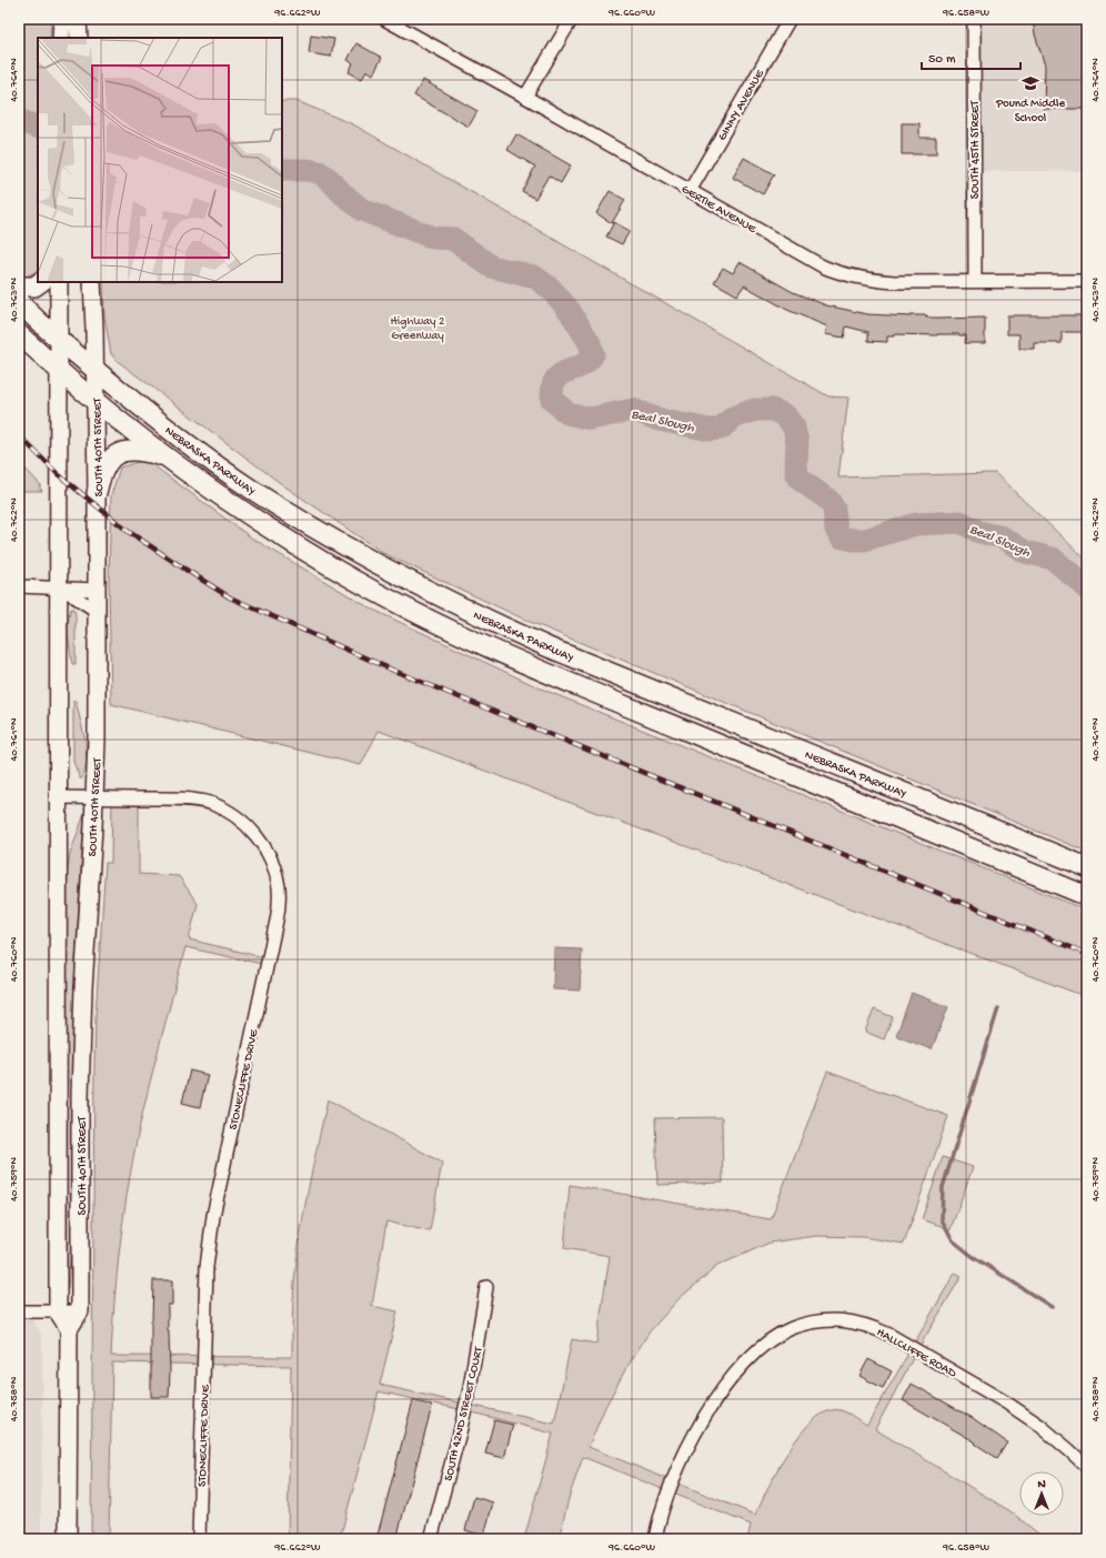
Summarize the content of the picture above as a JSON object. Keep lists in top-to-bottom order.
{
  "streets": {
    "main road": ["SOUTH 40TH STREET", "NEBRASKA PARKWAY"],
    "street": [
      "GINNY AVENUE",
      "SOUTH 45TH STREET",
      "GERTIE AVENUE",
      "STONECLIFFE DRIVE",
      "HALLCLIFFE ROAD",
      "SOUTH 42ND STREET COURT"
    ]
  },
  "crossings": [
    ["GINNY AVENUE", "GERTIE AVENUE"],
    ["SOUTH 45TH STREET", "GERTIE AVENUE"],
    ["SOUTH 40TH STREET", "NEBRASKA PARKWAY"],
    ["SOUTH 40TH STREET", "STONECLIFFE DRIVE"]
  ],
  "water": ["Beal Slough"],
  "parks": ["Highway 2 Greenway"],
  "places": {
    "school or university": ["Pound Middle School"]
  },
  "scale_bar": "50 m",
  "north": "top",
  "coordinates": [
    "96.662°W",
    "96.660°W",
    "96.658°W",
    "40.764°N",
    "40.763°N",
    "40.762°N",
    "40.761°N",
    "40.760°N",
    "40.759°N",
    "40.758°N"
  ]
}
